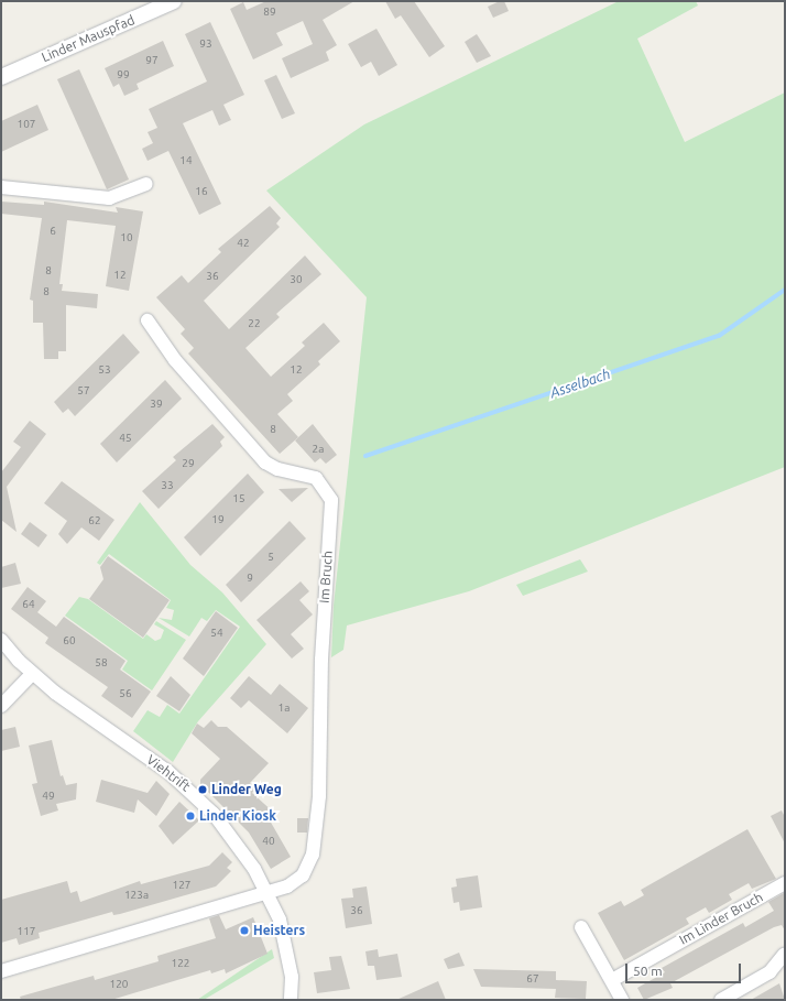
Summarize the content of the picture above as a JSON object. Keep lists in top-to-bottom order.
{
  "streets": {
    "street": [
      "Linder Mauspfad",
      "Im Bruch",
      "Viehtrift",
      "Im Linder Bruch"
    ]
  },
  "crossings": [
    ["Im Bruch", "Viehtrift"]
  ],
  "water": ["Asselbach"],
  "places": ["Linder Weg", "Linder Kiosk", "Heisters"],
  "house_numbers": [
    "89",
    "93",
    "97",
    "99",
    "107",
    "14",
    "16",
    "6",
    "10",
    "42",
    "8",
    "12",
    "36",
    "30",
    "8",
    "22",
    "53",
    "12",
    "57",
    "39",
    "8",
    "45",
    "2a",
    "29",
    "33",
    "15",
    "19",
    "62",
    "5",
    "9",
    "64",
    "54",
    "60",
    "58",
    "56",
    "1a",
    "49",
    "40",
    "127",
    "123a",
    "36",
    "117",
    "122",
    "67",
    "120"
  ],
  "scale_bar": "50 m"
}
